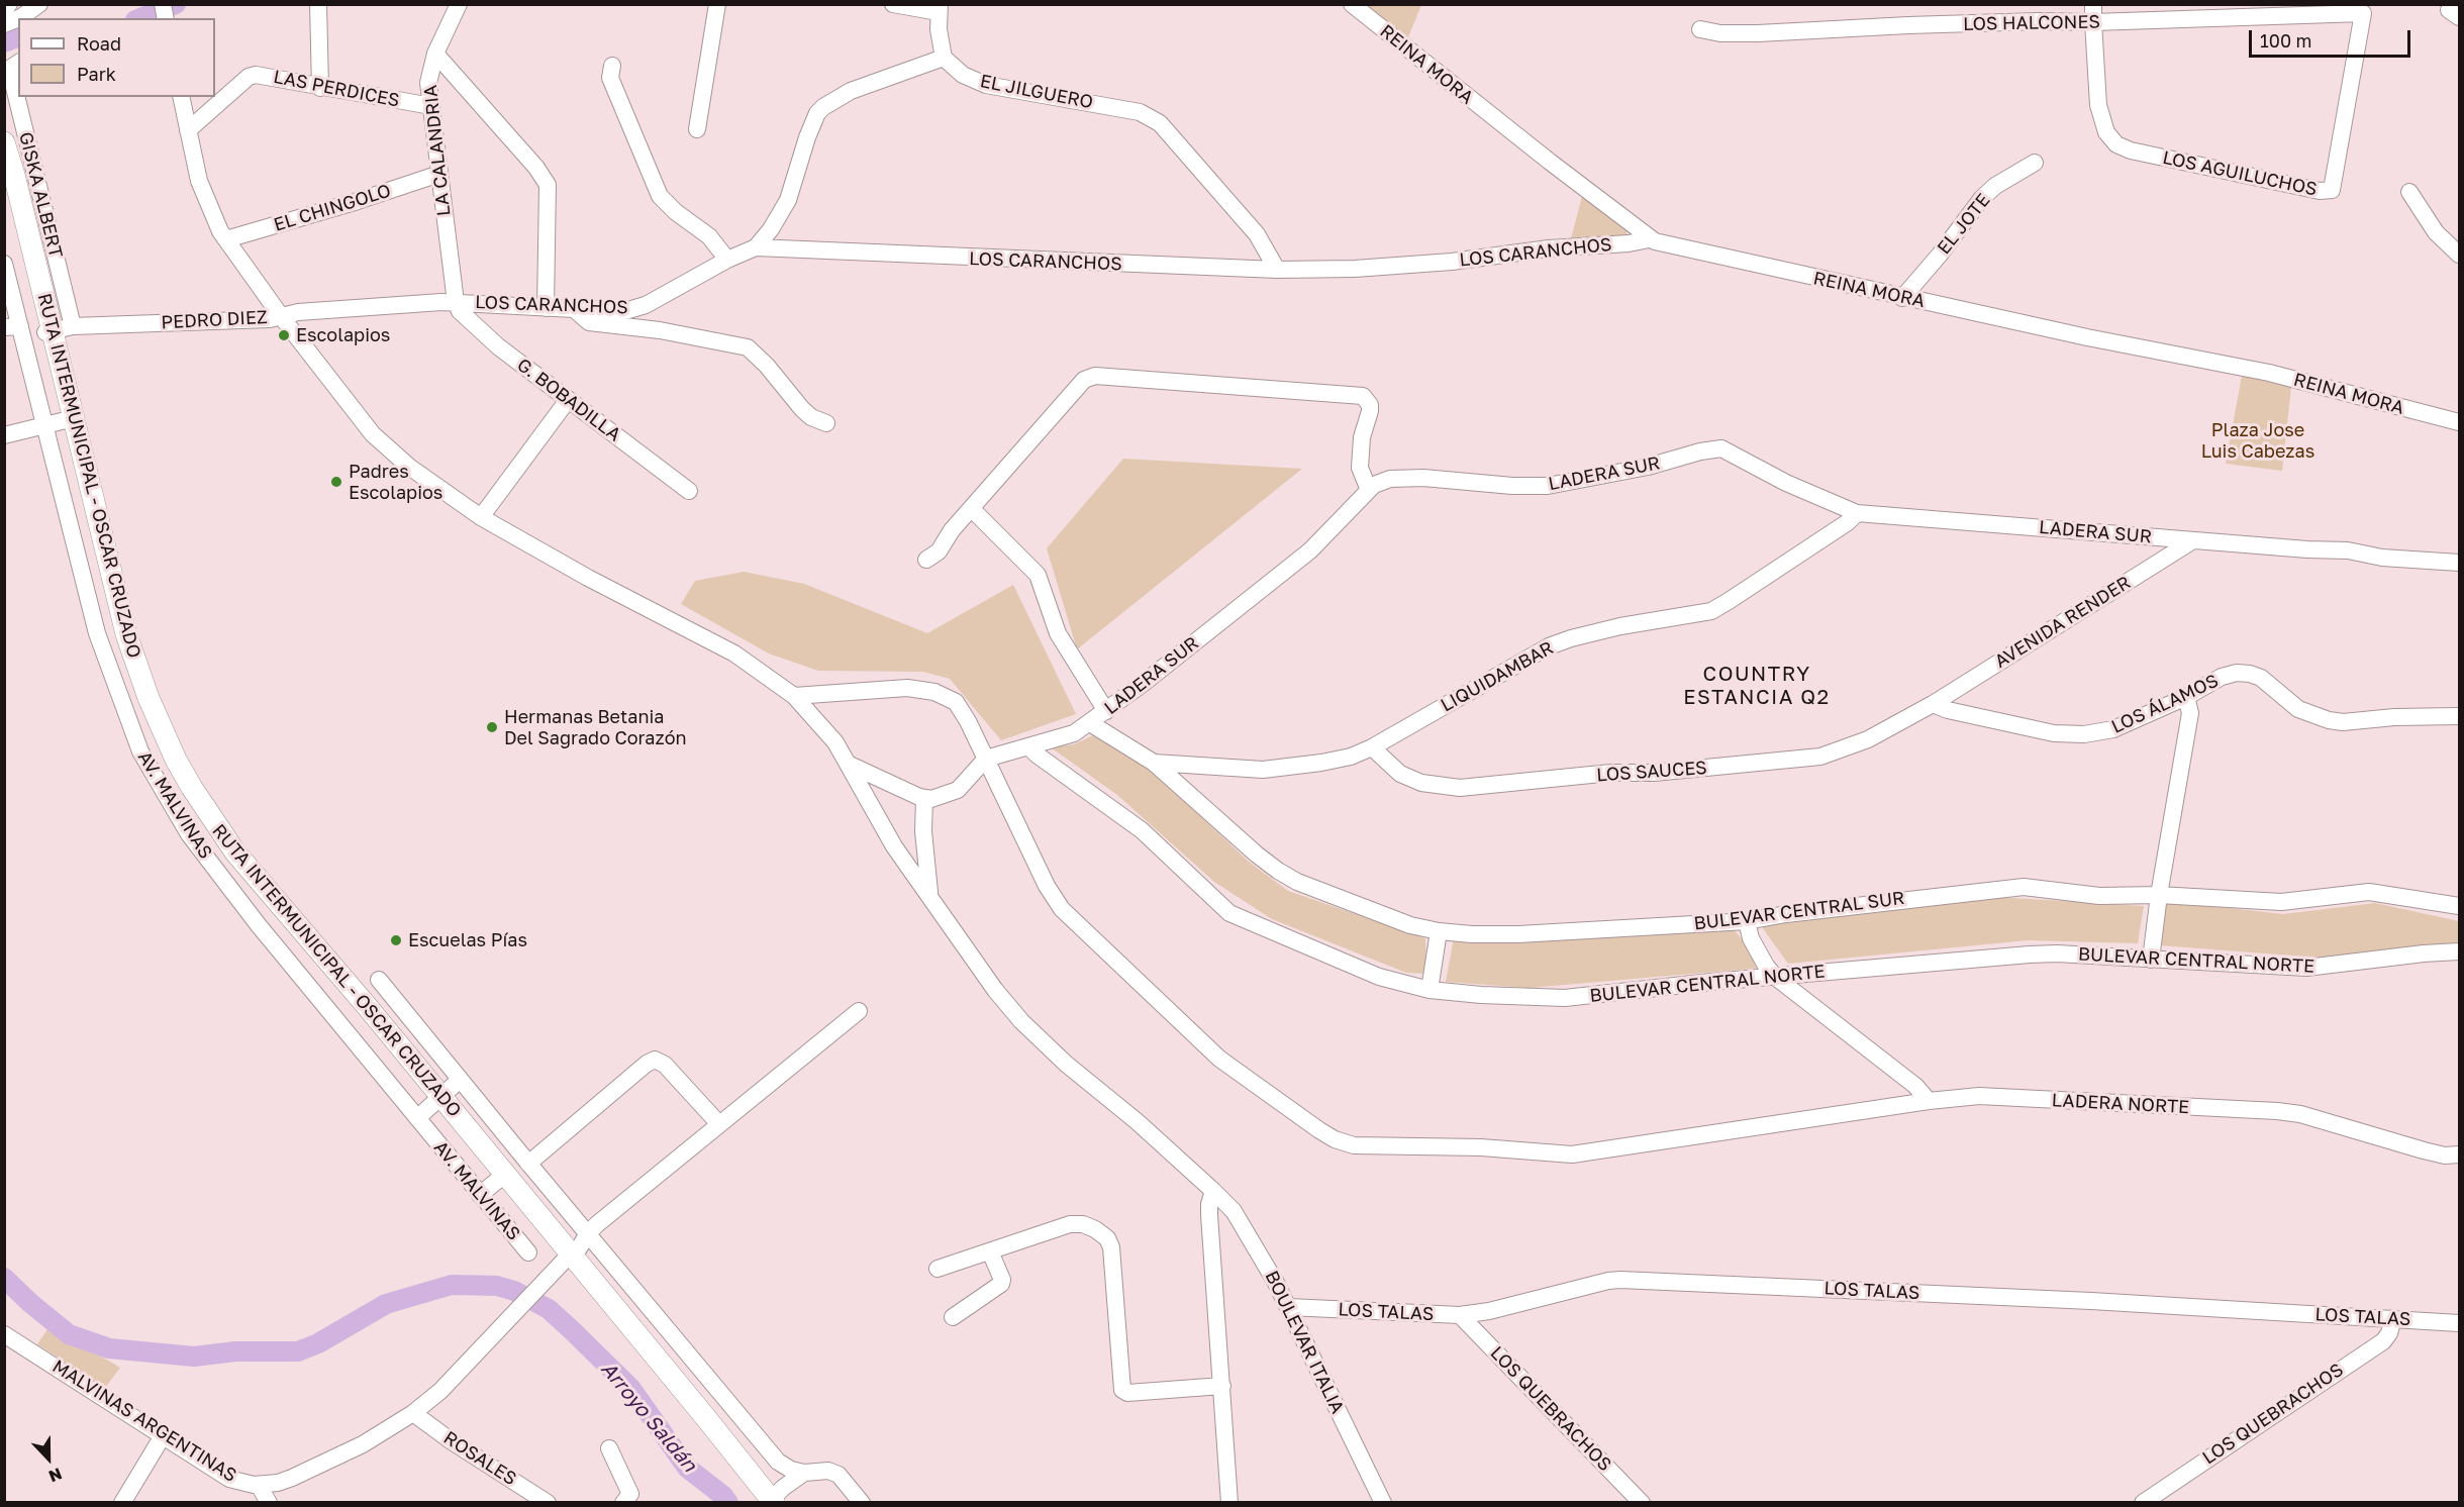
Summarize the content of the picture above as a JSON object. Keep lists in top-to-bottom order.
{
  "streets": {
    "main road": ["RUTA INTERMUNICIPAL - OSCAR CRUZADO"],
    "street": [
      "LOS HALCONES",
      "REINA MORA",
      "LAS PERDICES",
      "EL JILGUERO",
      "LA CALANDRIA",
      "LOS AGUILUCHOS",
      "GISKA ALBERT",
      "EL CHINGOLO",
      "EL JOTE",
      "LOS CARANCHOS",
      "PEDRO DIEZ",
      "G. BOBADILLA",
      "LADERA SUR",
      "AVENIDA RENDER",
      "LIQUIDAMBAR",
      "LOS ÁLAMOS",
      "LOS SAUCES",
      "AV. MALVINAS",
      "BULEVAR CENTRAL SUR",
      "BULEVAR CENTRAL NORTE",
      "LADERA NORTE",
      "LOS TALAS",
      "BOULEVAR ITALIA",
      "LOS QUEBRACHOS",
      "MALVINAS ARGENTINAS",
      "ROSALES"
    ]
  },
  "crossings": [
    ["LOS HALCONES", "LOS AGUILUCHOS"],
    ["REINA MORA", "EL JOTE"],
    ["REINA MORA", "LOS CARANCHOS"],
    ["LAS PERDICES", "LA CALANDRIA"],
    ["LAS PERDICES", "BOULEVAR ITALIA"],
    ["EL JILGUERO", "LOS CARANCHOS"],
    ["LA CALANDRIA", "EL CHINGOLO"],
    ["LA CALANDRIA", "LOS CARANCHOS"],
    ["LA CALANDRIA", "PEDRO DIEZ"],
    ["LA CALANDRIA", "G. BOBADILLA"],
    ["GISKA ALBERT", "PEDRO DIEZ"],
    ["GISKA ALBERT", "RUTA INTERMUNICIPAL - OSCAR CRUZADO"],
    ["EL CHINGOLO", "BOULEVAR ITALIA"],
    ["LOS CARANCHOS", "PEDRO DIEZ"],
    ["LOS CARANCHOS", "G. BOBADILLA"],
    ["PEDRO DIEZ", "G. BOBADILLA"],
    ["PEDRO DIEZ", "RUTA INTERMUNICIPAL - OSCAR CRUZADO"],
    ["PEDRO DIEZ", "BOULEVAR ITALIA"],
    ["LADERA SUR", "AVENIDA RENDER"],
    ["LADERA SUR", "LIQUIDAMBAR"],
    ["LADERA SUR", "BULEVAR CENTRAL SUR"],
    ["LADERA SUR", "BULEVAR CENTRAL NORTE"],
    ["LADERA SUR", "LADERA NORTE"],
    ["RUTA INTERMUNICIPAL - OSCAR CRUZADO", "AV. MALVINAS"],
    ["RUTA INTERMUNICIPAL - OSCAR CRUZADO", "MALVINAS ARGENTINAS"],
    ["AVENIDA RENDER", "LOS ÁLAMOS"],
    ["AVENIDA RENDER", "LOS SAUCES"],
    ["LIQUIDAMBAR", "LOS SAUCES"],
    ["LIQUIDAMBAR", "BULEVAR CENTRAL SUR"],
    ["LOS ÁLAMOS", "LOS SAUCES"],
    ["LADERA NORTE", "BOULEVAR ITALIA"],
    ["LOS TALAS", "BOULEVAR ITALIA"],
    ["LOS TALAS", "LOS QUEBRACHOS"],
    ["MALVINAS ARGENTINAS", "ROSALES"]
  ],
  "districts": ["COUNTRY ESTANCIA Q2"],
  "water": ["Arroyo Saldán"],
  "parks": ["Plaza Jose Luis Cabezas"],
  "places": [
    "Escolapios",
    "Padres Escolapios",
    "Hermanas Betania Del Sagrado Corazón",
    "Escuelas Pías"
  ],
  "legend": ["Road", "Park"],
  "scale_bar": "100 m",
  "north": "bottom"
}
